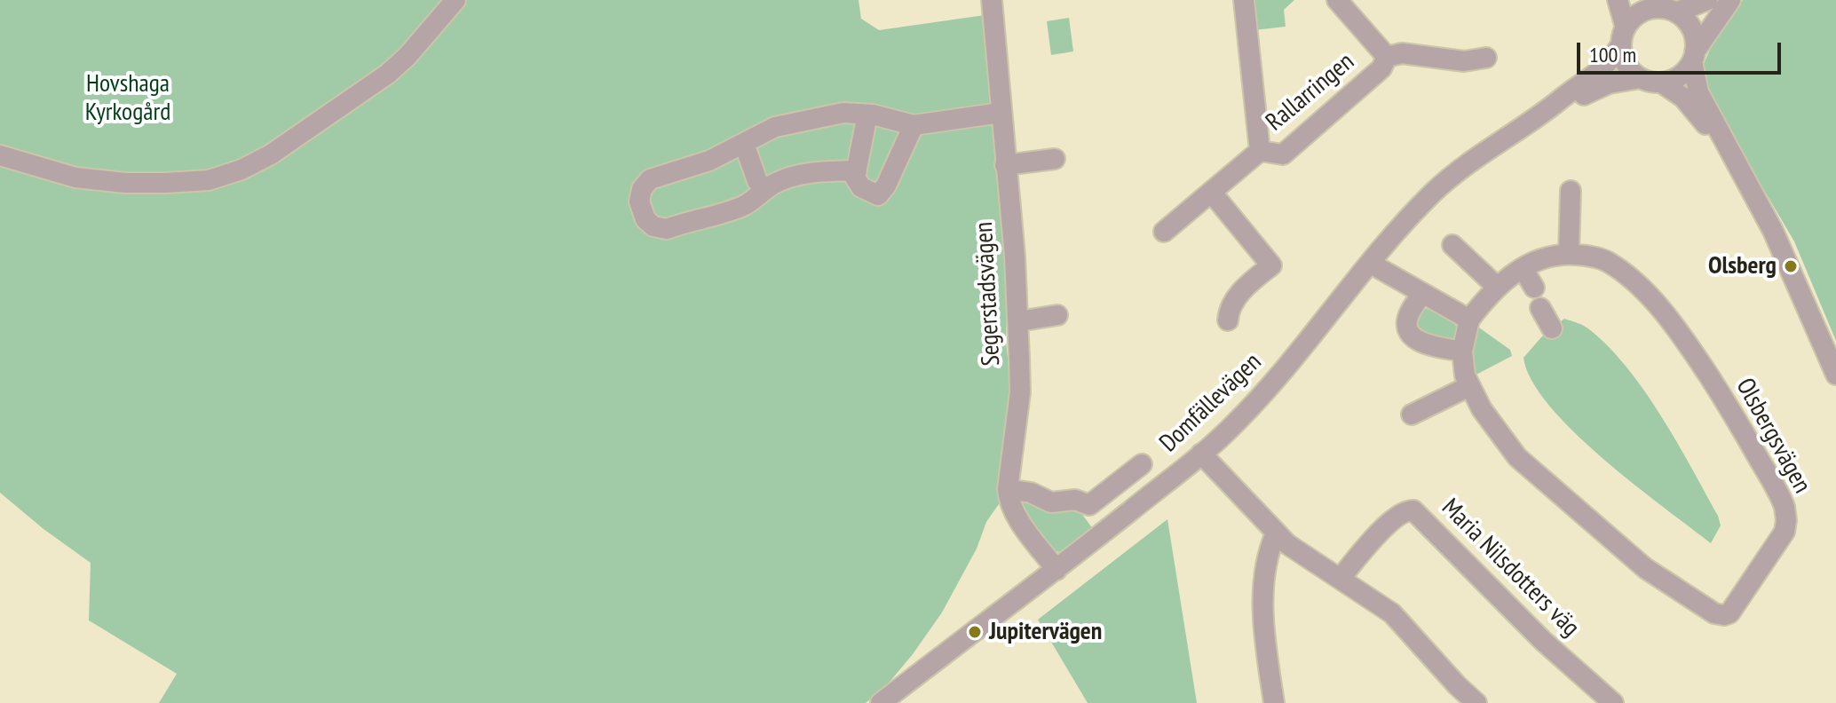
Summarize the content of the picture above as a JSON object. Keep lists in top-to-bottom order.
{
  "streets": {
    "street": [
      "Rallarringen",
      "Segerstadsvägen",
      "Domfällevägen",
      "Olsbergsvägen",
      "Maria Nilsdotters väg"
    ]
  },
  "crossings": [
    ["Segerstadsvägen", "Domfällevägen"]
  ],
  "parks": ["Hovshaga Kyrkogård"],
  "places": ["Olsberg", "Jupitervägen"],
  "scale_bar": "100 m"
}
